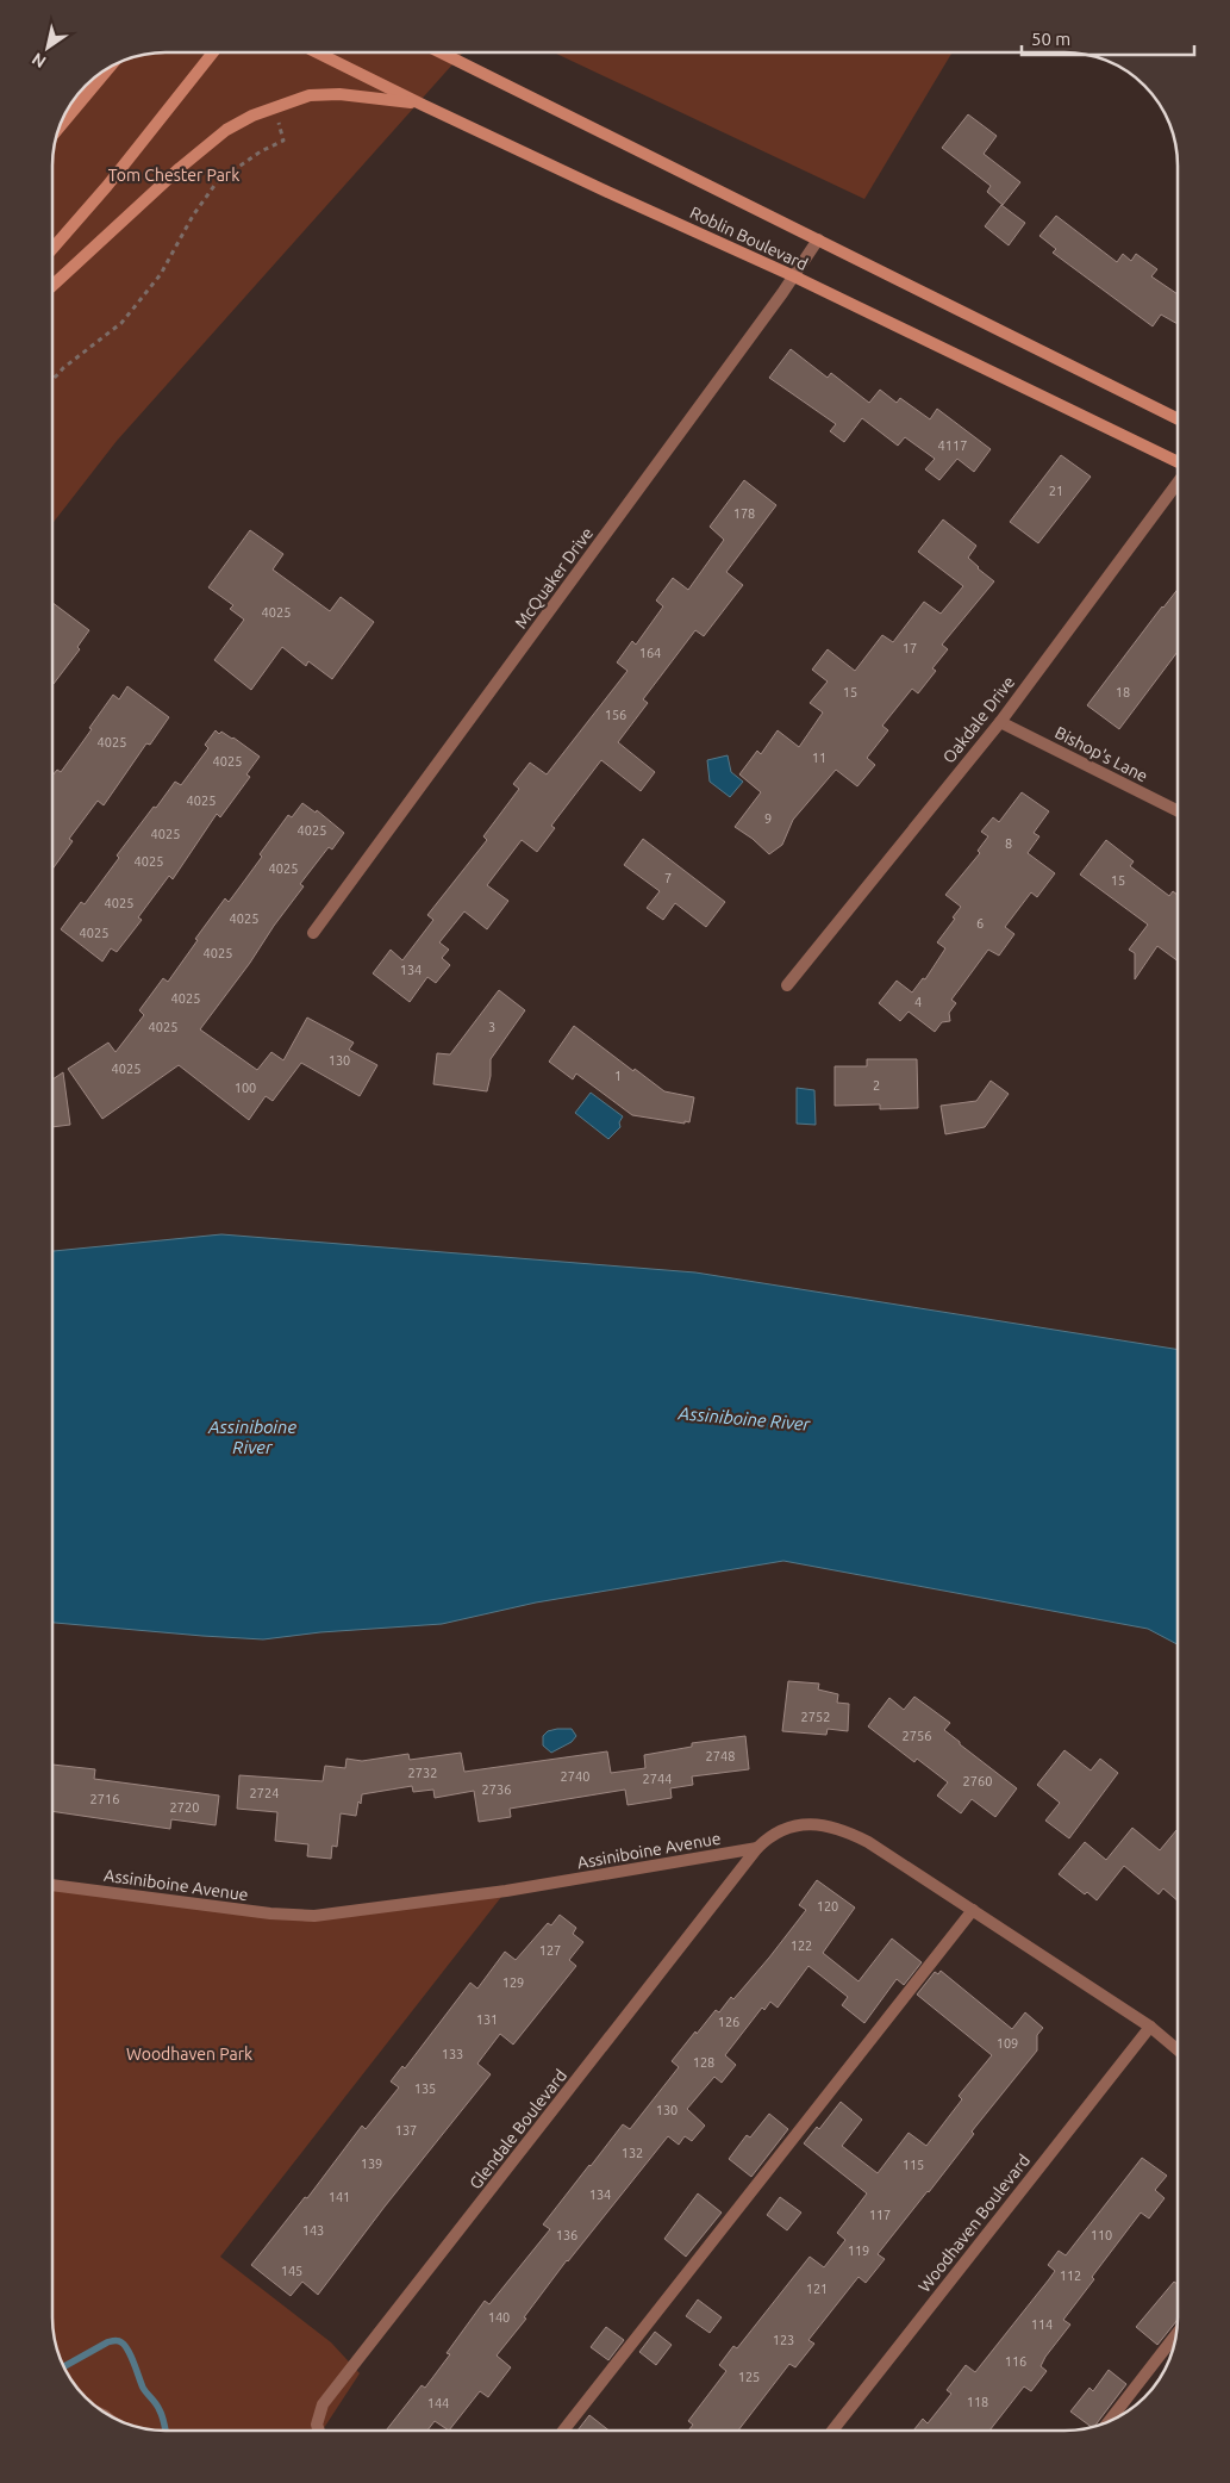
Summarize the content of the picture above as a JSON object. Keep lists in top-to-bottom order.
{
  "streets": {
    "main road": ["Roblin Boulevard"],
    "street": [
      "McQuaker Drive",
      "Oakdale Drive",
      "Bishop's Lane",
      "Assiniboine Avenue",
      "Glendale Boulevard",
      "Woodhaven Boulevard"
    ]
  },
  "crossings": [
    ["Roblin Boulevard", "McQuaker Drive"],
    ["Oakdale Drive", "Bishop's Lane"],
    ["Assiniboine Avenue", "Glendale Boulevard"],
    ["Assiniboine Avenue", "Woodhaven Boulevard"]
  ],
  "water": ["Assiniboine River"],
  "parks": ["Tom Chester Park", "Woodhaven Park"],
  "house_numbers": [
    "4117",
    "21",
    "178",
    "4025",
    "17",
    "164",
    "15",
    "18",
    "156",
    "4025",
    "11",
    "4025",
    "4025",
    "9",
    "4025",
    "4025",
    "8",
    "4025",
    "4025",
    "7",
    "15",
    "4025",
    "4025",
    "6",
    "4025",
    "4025",
    "134",
    "4025",
    "4",
    "4025",
    "3",
    "130",
    "4025",
    "1",
    "2",
    "100",
    "2752",
    "2756",
    "2748",
    "2732",
    "2740",
    "2744",
    "2760",
    "2736",
    "2724",
    "2716",
    "2720",
    "120",
    "122",
    "127",
    "129",
    "131",
    "126",
    "109",
    "133",
    "128",
    "135",
    "130",
    "137",
    "132",
    "139",
    "115",
    "134",
    "141",
    "117",
    "143",
    "136",
    "110",
    "119",
    "145",
    "112",
    "121",
    "140",
    "114",
    "123",
    "116",
    "125",
    "118",
    "144"
  ],
  "scale_bar": "50 m",
  "north": "bottom left"
}
